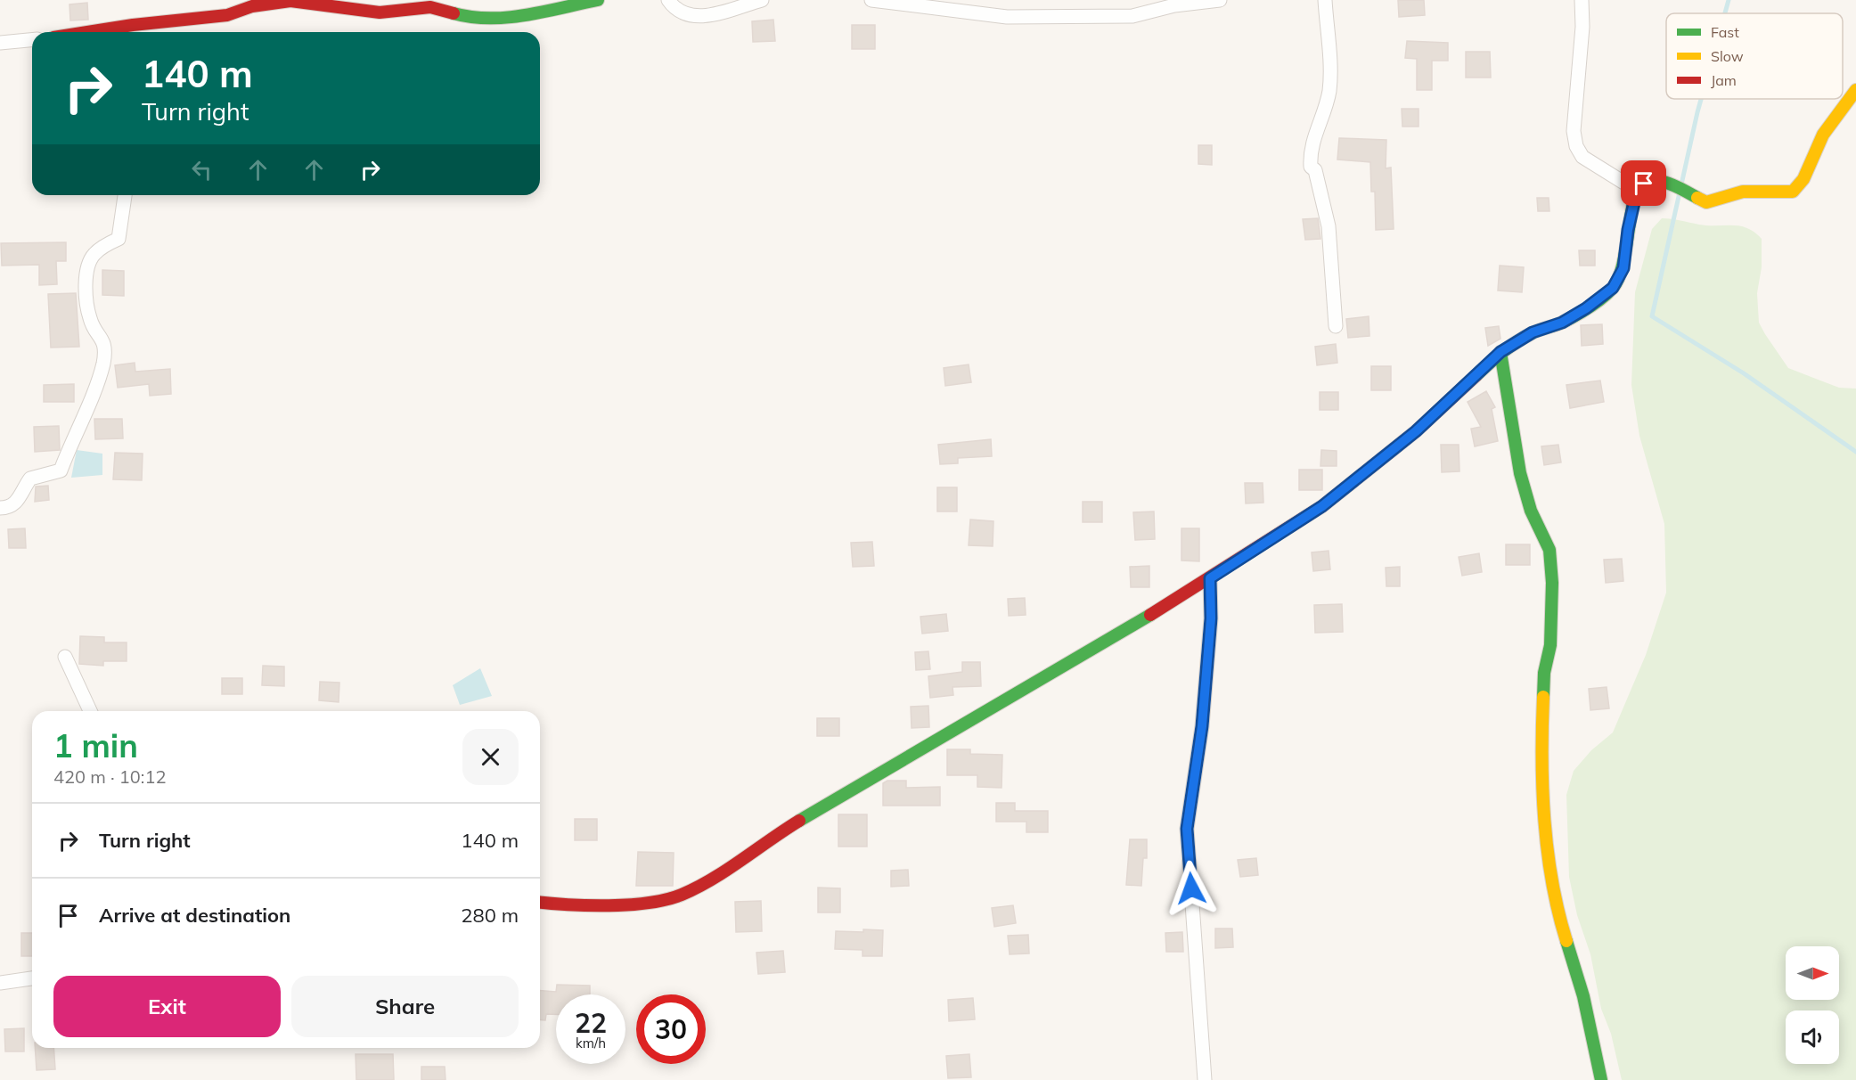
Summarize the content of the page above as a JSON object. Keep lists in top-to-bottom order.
{
  "legend": ["Fast", "Slow", "Jam"],
  "north": "right",
  "page": {
    "turn": ["140 m", "Turn right"],
    "heading": ["1 min", "420 m · 10:12"],
    "list": [
      {
        "name": "Turn right",
        "value": "140 m"
      },
      {
        "name": "Arrive at destination",
        "value": "280 m"
      }
    ],
    "buttons": ["Exit", "Share"],
    "speed": "22 km/h",
    "limit": "30"
  }
}
